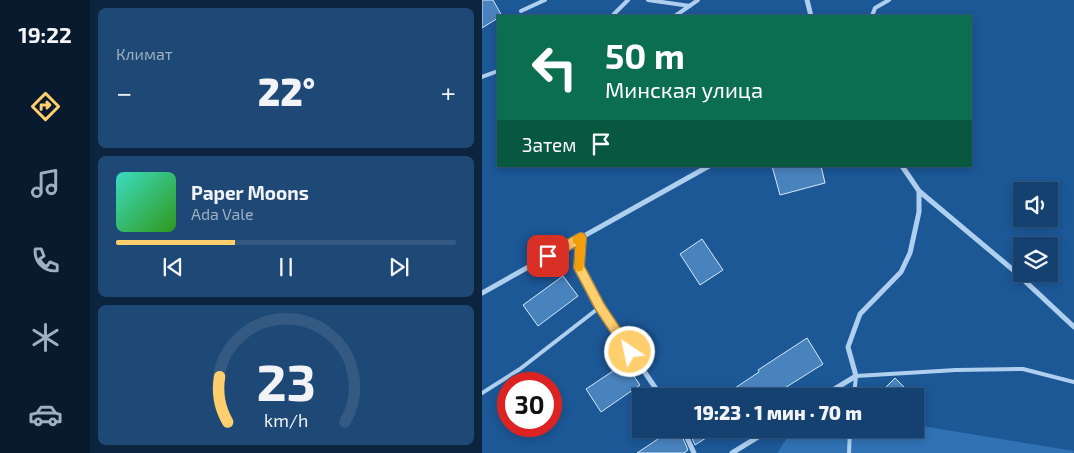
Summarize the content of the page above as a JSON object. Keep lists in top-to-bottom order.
{
  "page": {
    "tabs": "19:22",
    "tile": "Климат",
    "turn": ["50 m", "Минская улица"],
    "heat": ["−", "22°", "+"],
    "then": "Затем",
    "song": ["Paper Moons", "Ada Vale"],
    "limit": "30",
    "trip": "19:23 · 1 мин · 70 m",
    "gauge": ["23", "km/h"]
  }
}
